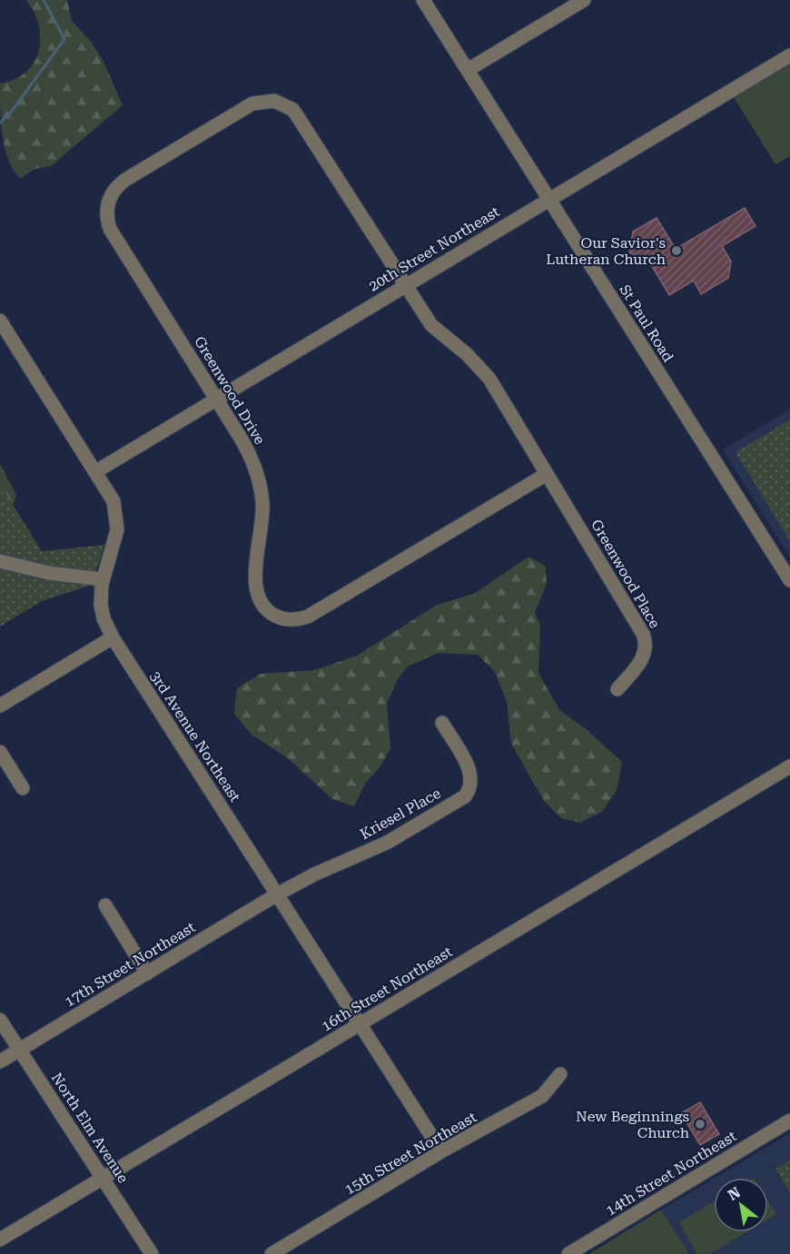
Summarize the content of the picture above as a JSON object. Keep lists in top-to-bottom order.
{
  "streets": {
    "street": [
      "20th Street Northeast",
      "St Paul Road",
      "Greenwood Drive",
      "Greenwood Place",
      "3rd Avenue Northeast",
      "Kriesel Place",
      "17th Street Northeast",
      "16th Street Northeast",
      "North Elm Avenue",
      "15th Street Northeast",
      "14th Street Northeast"
    ]
  },
  "crossings": [
    ["20th Street Northeast", "St Paul Road"],
    ["20th Street Northeast", "Greenwood Drive"],
    ["20th Street Northeast", "3rd Avenue Northeast"],
    ["Greenwood Drive", "Greenwood Place"],
    ["3rd Avenue Northeast", "Kriesel Place"],
    ["3rd Avenue Northeast", "17th Street Northeast"],
    ["3rd Avenue Northeast", "16th Street Northeast"],
    ["3rd Avenue Northeast", "15th Street Northeast"],
    ["Kriesel Place", "17th Street Northeast"],
    ["17th Street Northeast", "North Elm Avenue"],
    ["16th Street Northeast", "North Elm Avenue"]
  ],
  "places": ["Our Savior's Lutheran Church", "New Beginnings Church"],
  "north": "top left"
}
